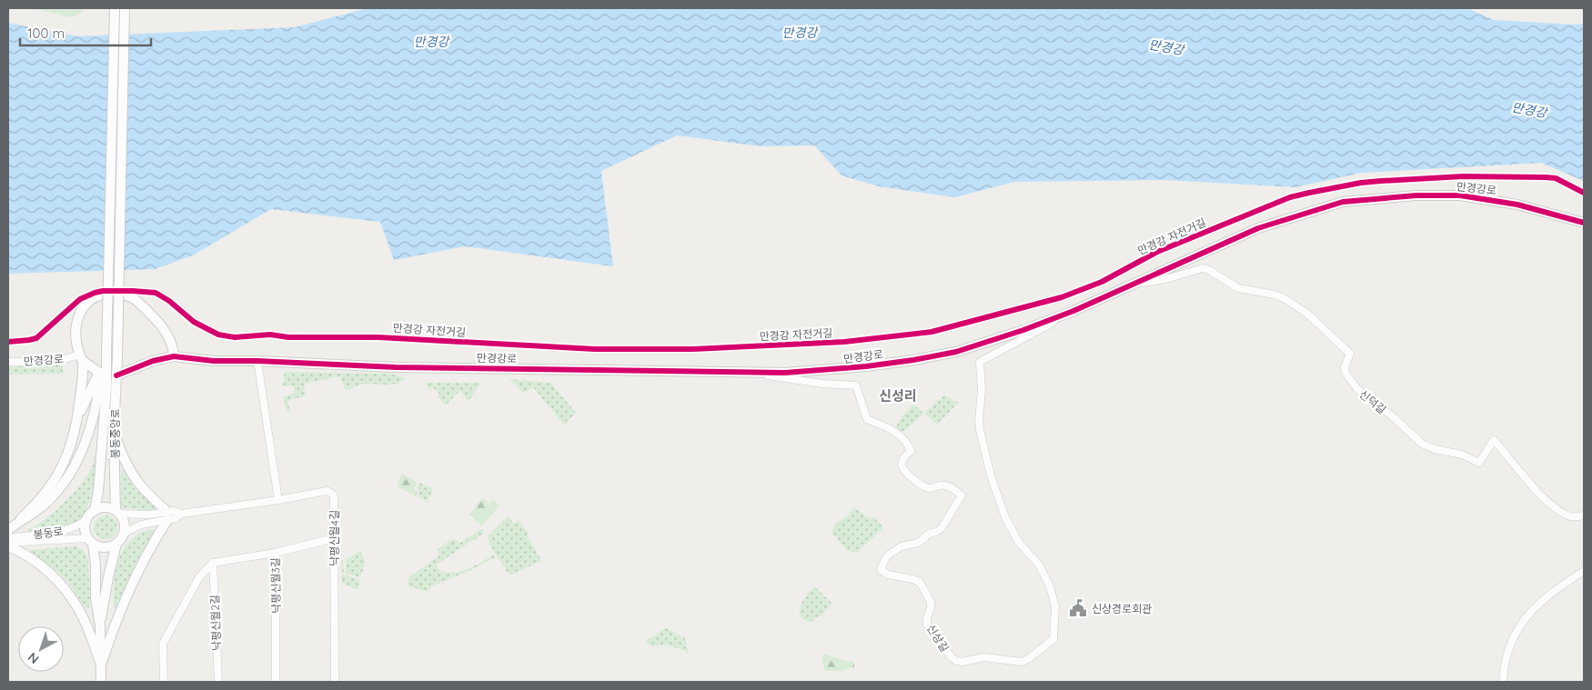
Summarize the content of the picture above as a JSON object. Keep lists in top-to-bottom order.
{
  "streets": {
    "street": [
      "만경강로",
      "신덕길",
      "봉동중앙로",
      "봉동로",
      "낙평신월4길",
      "낙평신월3길",
      "낙평신월2길",
      "신상길"
    ],
    "cycle path": ["만경강 자전거길"]
  },
  "crossings": [
    ["만경강로", "신덕길"],
    ["만경강로", "봉동중앙로"],
    ["만경강로", "신상길"],
    ["봉동중앙로", "봉동로"],
    ["봉동중앙로", "낙평신월4길"],
    ["봉동로", "낙평신월4길"],
    ["낙평신월3길", "낙평신월2길"]
  ],
  "districts": ["신성리"],
  "water": ["만경강"],
  "places": {
    "public building": ["신상경로회관"]
  },
  "scale_bar": "100 m",
  "north": "bottom left"
}
